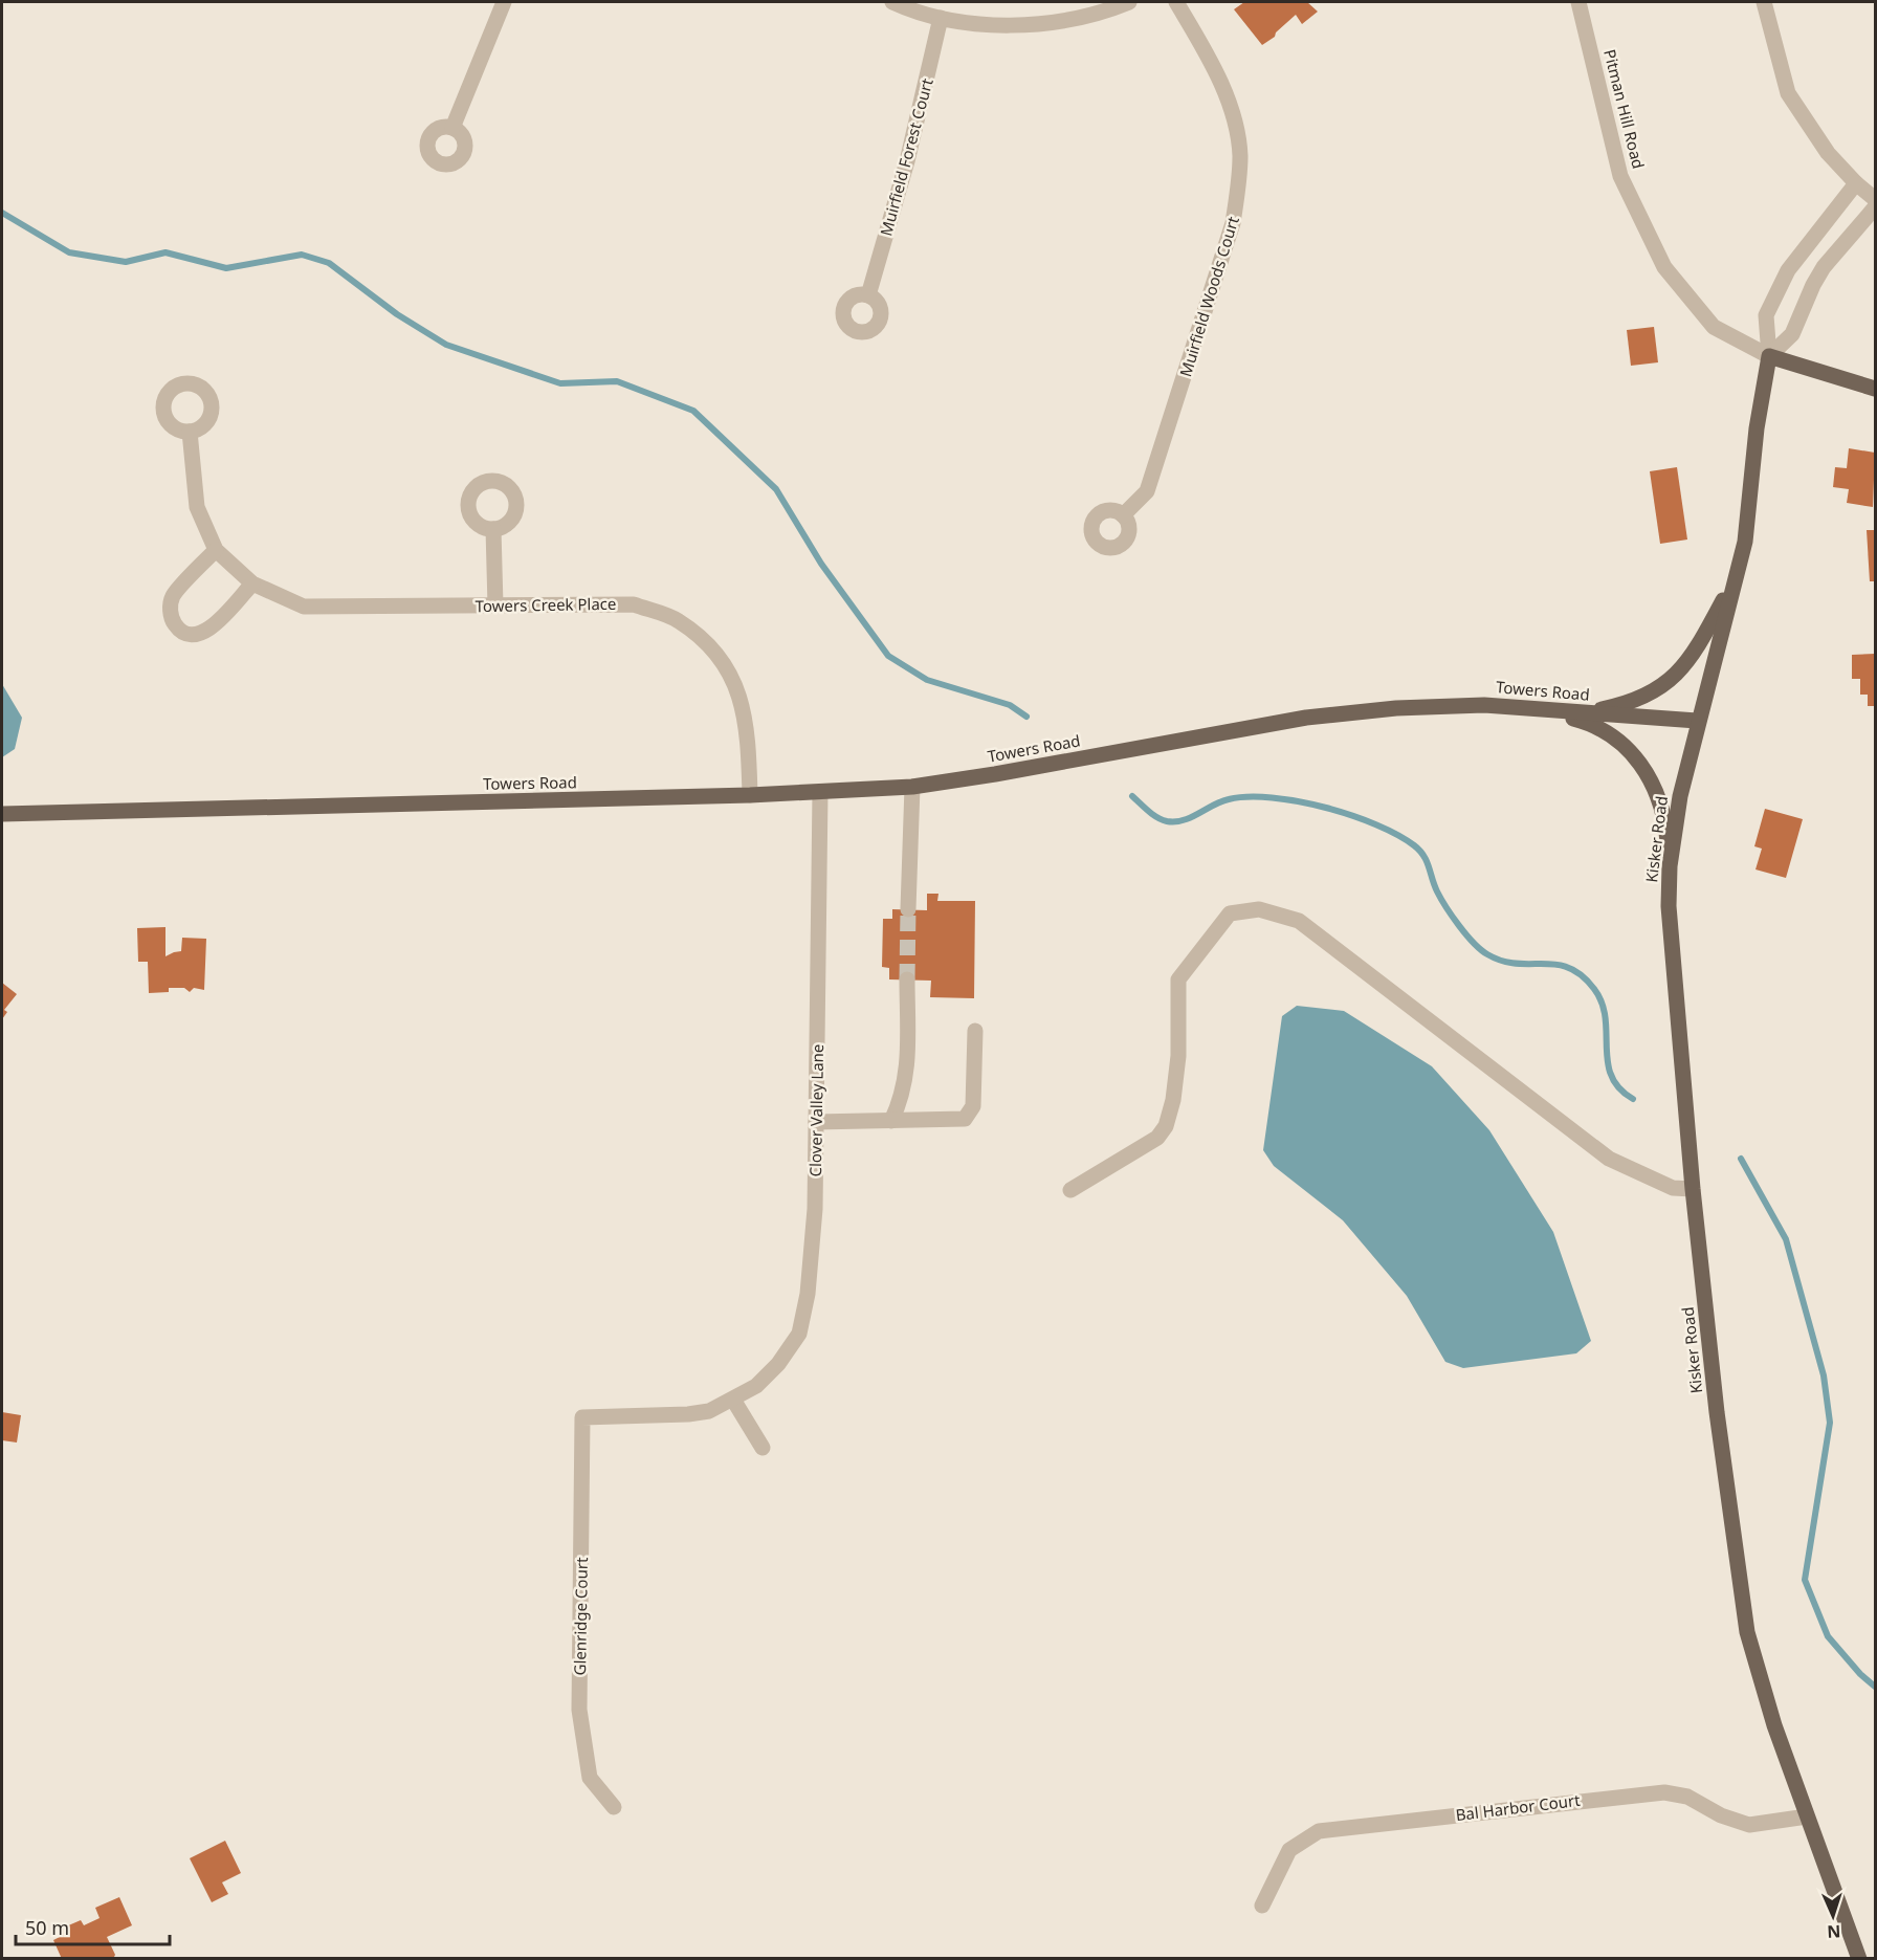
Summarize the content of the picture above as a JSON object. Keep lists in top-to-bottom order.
{
  "streets": {
    "main road": ["Pitman Hill Road", "Towers Road", "Kisker Road"],
    "street": [
      "Muirfield Forest Court",
      "Muirfield Woods Court",
      "Towers Creek Place",
      "Clover Valley Lane",
      "Glenridge Court",
      "Bal Harbor Court"
    ]
  },
  "crossings": [
    ["Towers Creek Place", "Towers Road"],
    ["Towers Road", "Kisker Road"],
    ["Towers Road", "Clover Valley Lane"],
    ["Kisker Road", "Bal Harbor Court"],
    ["Clover Valley Lane", "Glenridge Court"]
  ],
  "scale_bar": "50 m",
  "north": "bottom"
}
